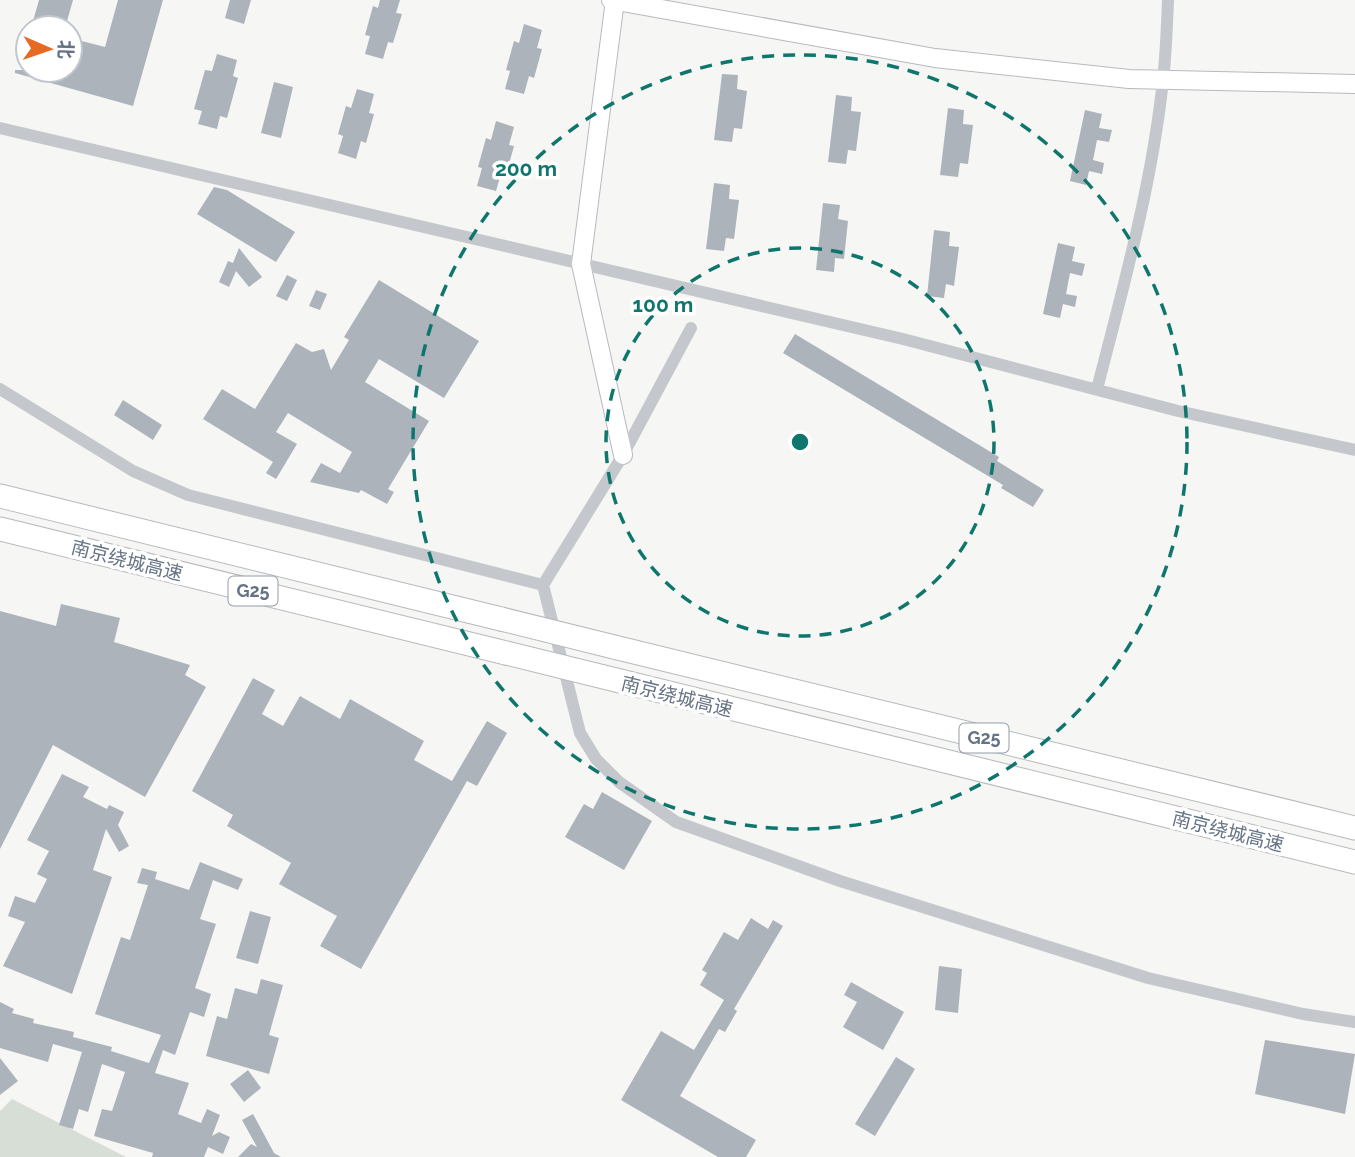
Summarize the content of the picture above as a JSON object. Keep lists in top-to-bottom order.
{
  "streets": {
    "highway": ["南京绕城高速", "G25"]
  },
  "north": "right",
  "rings": ["200 m", "100 m"]
}
